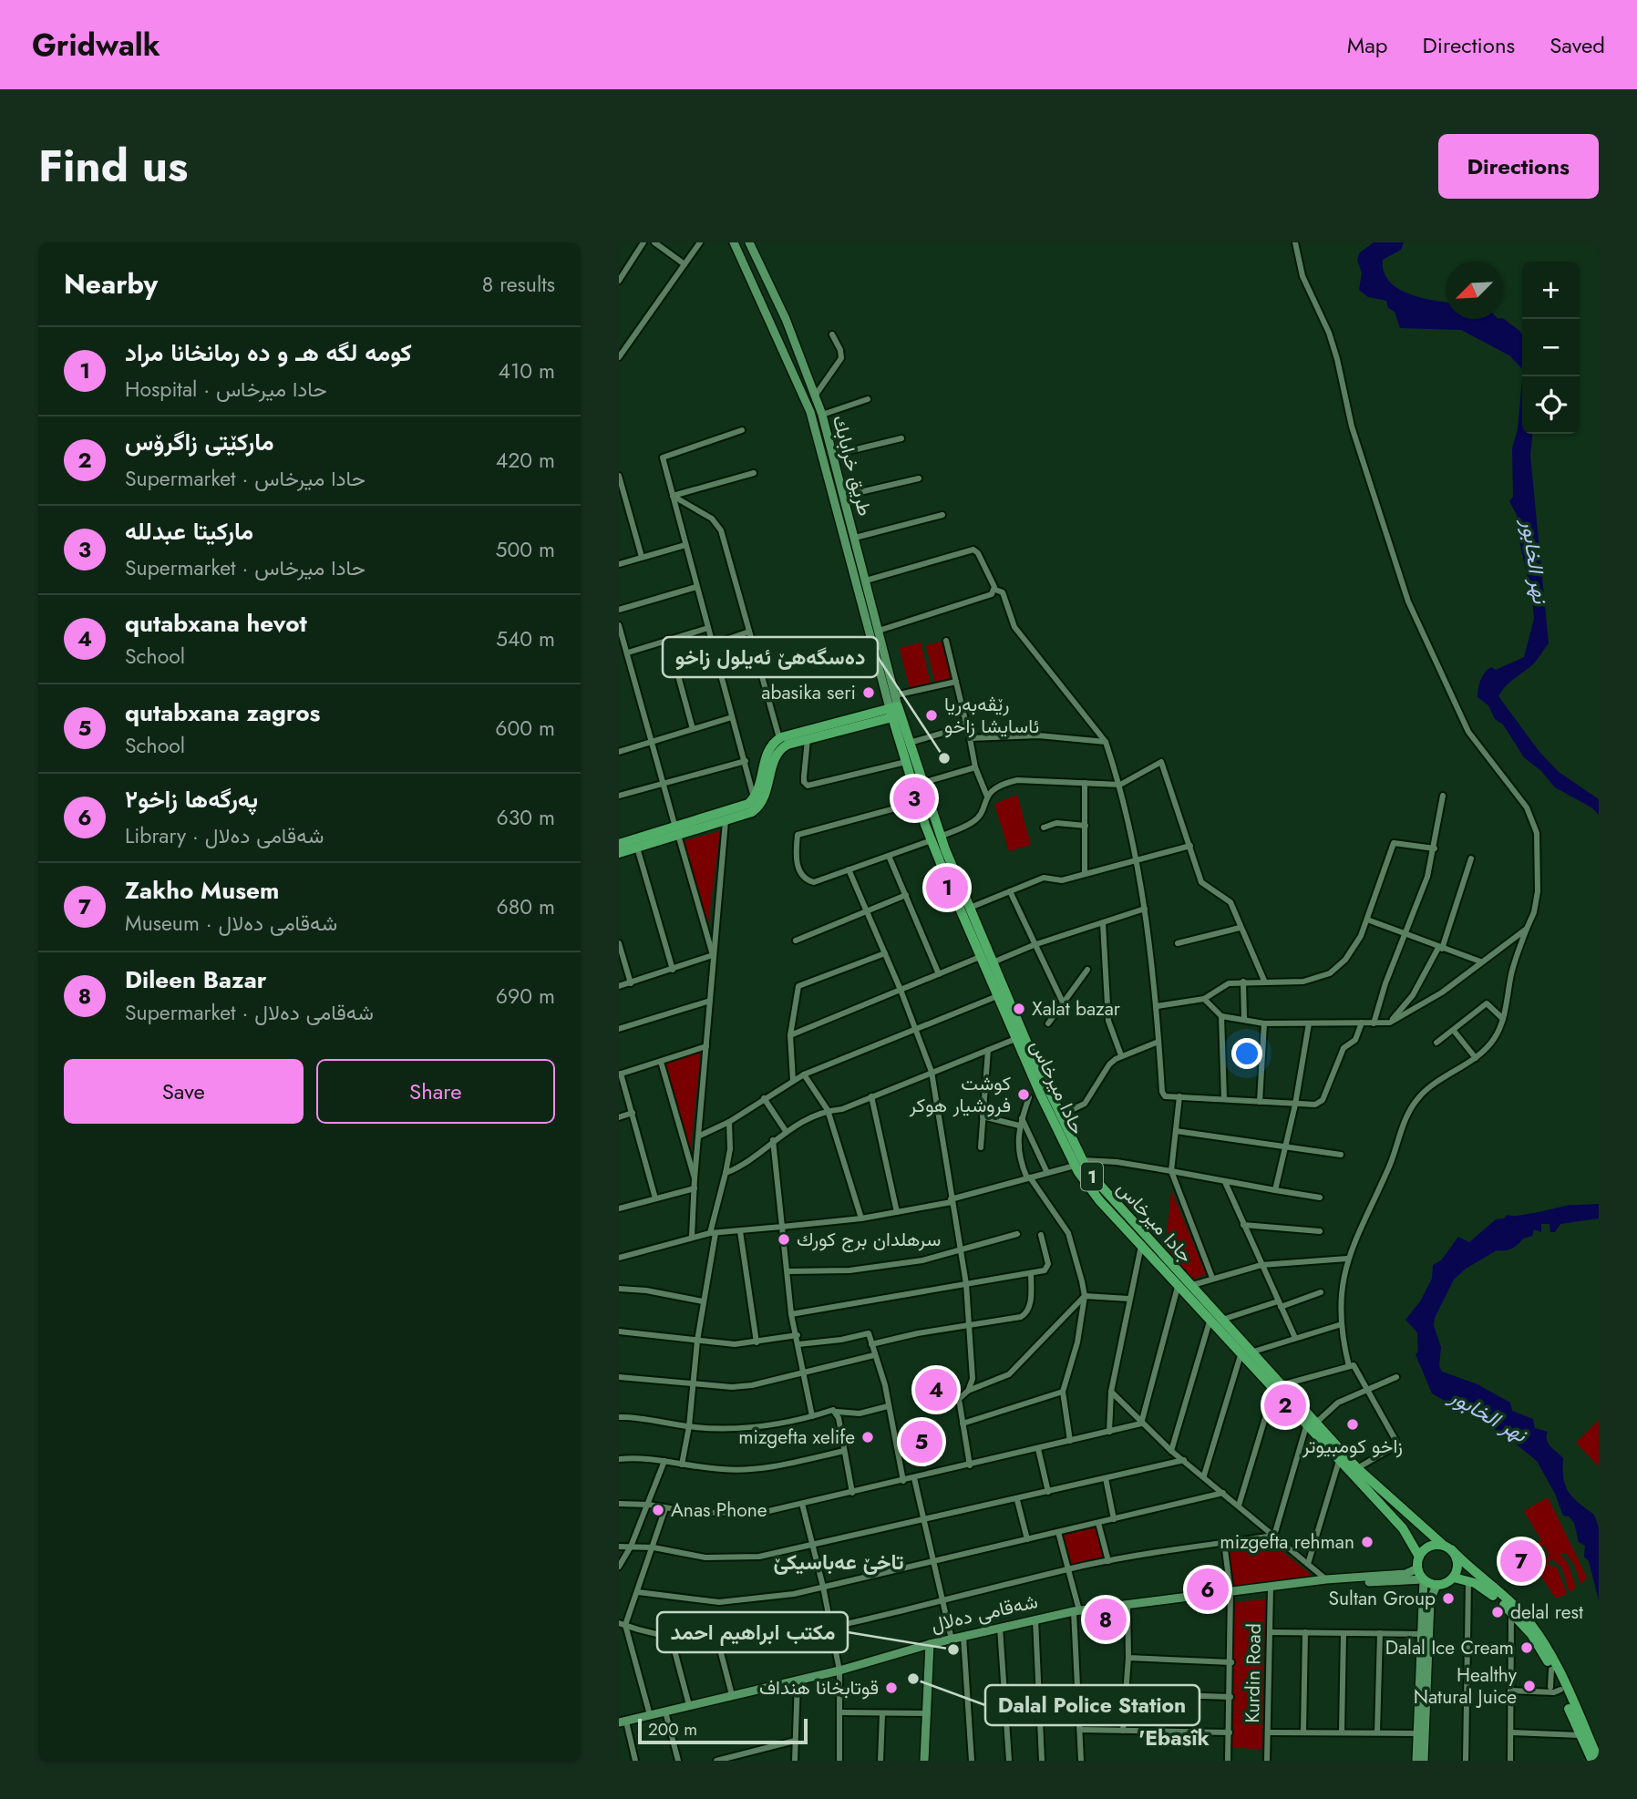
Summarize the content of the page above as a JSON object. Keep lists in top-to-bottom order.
{
  "streets": {
    "main road": [
      "طريق خرابابك",
      "حادا ميرخاس",
      "1",
      "جادا ميرخاس",
      "شەقامی دەلال"
    ],
    "street": ["Kurdin Road"]
  },
  "crossings": [
    ["طريق خرابابك", "حادا ميرخاس"],
    ["طريق خرابابك", "جادا ميرخاس"],
    ["حادا ميرخاس", "جادا ميرخاس"],
    ["شەقامی دەلال", "Kurdin Road"]
  ],
  "districts": ["تاخێ عه‌باسيكێ", "'Ebasîk"],
  "water": ["نهر الخابور"],
  "places": [
    "abasika seri",
    "رێڤه‌به‌ريا ئاسايشا زاخو",
    "ده‌سگه‌هێ ئه‌يلول زاخو",
    "Xalat bazar",
    "كوشت فروشيار هوكر",
    "سرهلدان برج كورك",
    "زاخو كومبيوتر",
    "mizgefta xelife",
    "Anas Phone",
    "mizgefta rehman",
    "Sultan Group",
    "delal rest",
    "Dalal Ice Cream",
    "مكتب ابراهيم احمد",
    "Dalal Police Station",
    "Healthy Natural Juice",
    "قوتابخانا هنداف"
  ],
  "scale_bar": "200 m",
  "north": "bottom left",
  "page": {
    "header": "Gridwalk",
    "nav": ["Map", "Directions", "Saved"],
    "title": "Find us",
    "buttons": [
      "Directions",
      ["Save", "Share"]
    ],
    "heading": ["Nearby", "8 results"],
    "map_buttons": ["+", "−"],
    "list": [
      {
        "mark": "1",
        "name": "كومه لگه هـ و ده رمانخانا مراد",
        "note": "Hospital · حادا ميرخاس",
        "value": "410 m"
      },
      {
        "mark": "2",
        "name": "مارکێتی زاگرۆس",
        "note": "Supermarket · حادا ميرخاس",
        "value": "420 m"
      },
      {
        "mark": "3",
        "name": "ماركيتا عبدلله",
        "note": "Supermarket · حادا ميرخاس",
        "value": "500 m"
      },
      {
        "mark": "4",
        "name": "qutabxana hevot",
        "note": "School",
        "value": "540 m"
      },
      {
        "mark": "5",
        "name": "qutabxana zagros",
        "note": "School",
        "value": "600 m"
      },
      {
        "mark": "6",
        "name": "پەرگەها زاخو۲",
        "note": "Library · شەقامی دەلال",
        "value": "630 m"
      },
      {
        "mark": "7",
        "name": "Zakho Musem",
        "note": "Museum · شەقامی دەلال",
        "value": "680 m"
      },
      {
        "mark": "8",
        "name": "Dileen Bazar",
        "note": "Supermarket · شەقامی دەلال",
        "value": "690 m"
      }
    ],
    "pins": [
      "3",
      "1",
      "4",
      "2",
      "5",
      "7",
      "6",
      "8"
    ],
    "scale": "200 m"
  }
}
